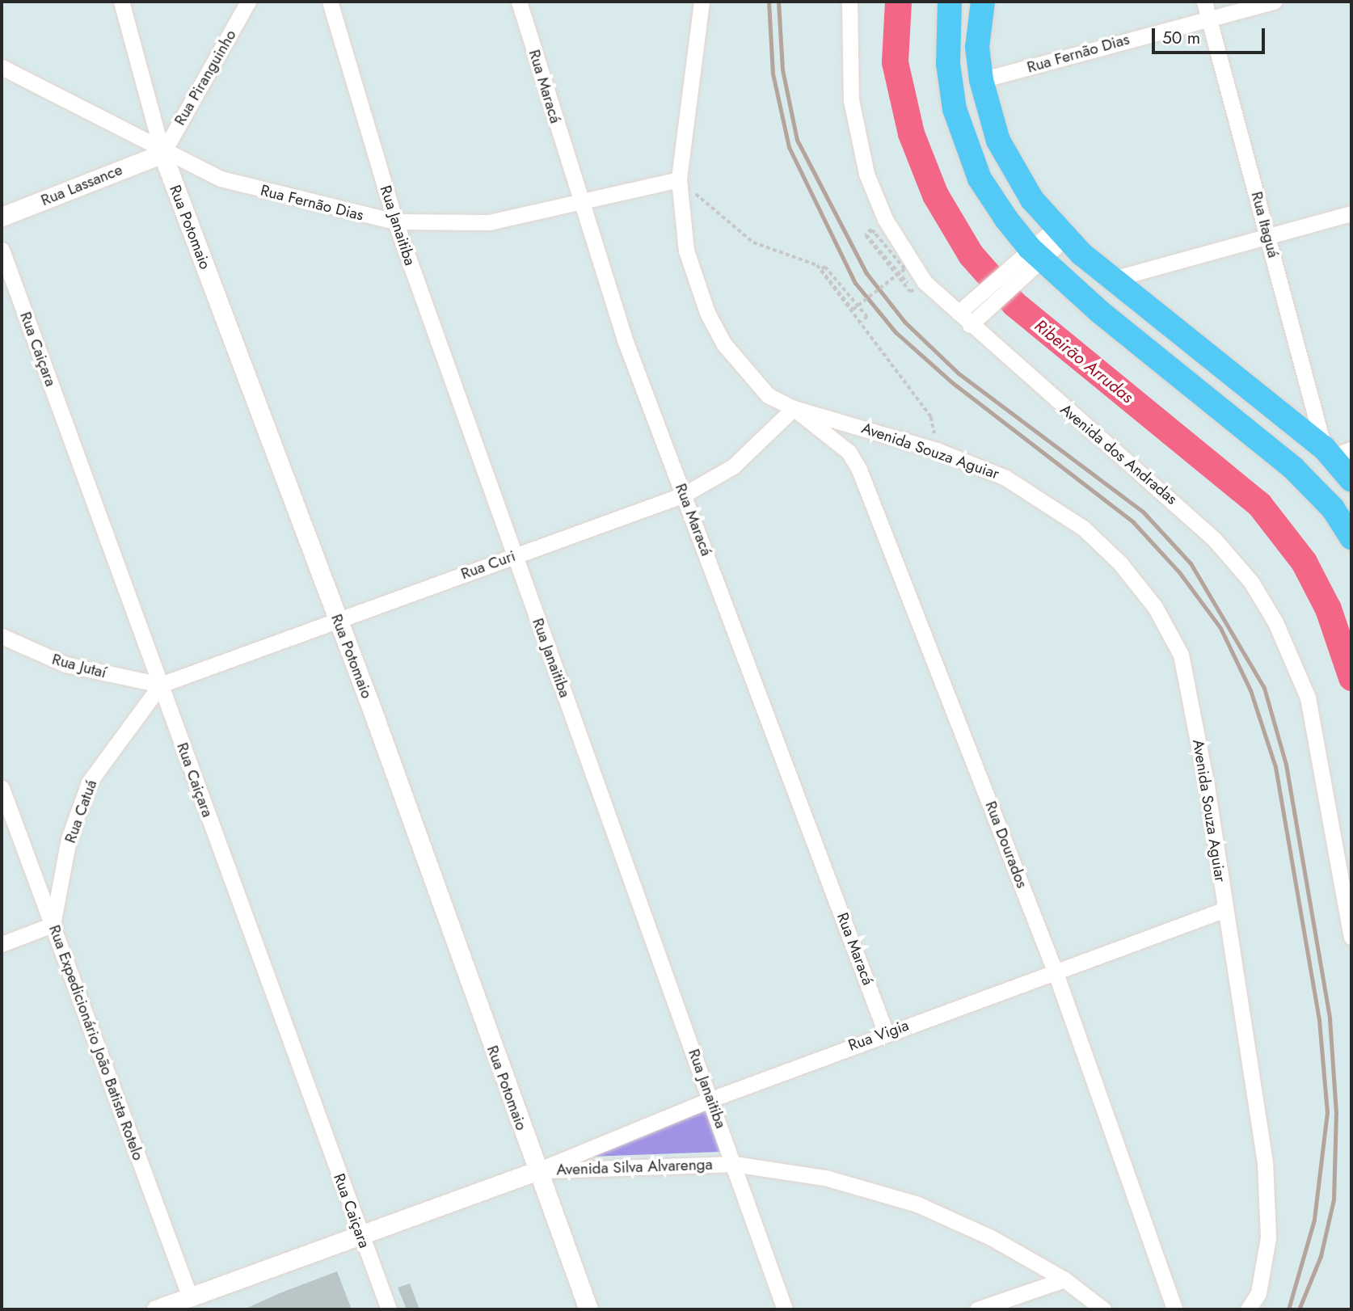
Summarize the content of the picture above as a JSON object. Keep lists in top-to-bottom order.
{
  "streets": {
    "street": [
      "Rua Fernão Dias",
      "Rua Piranguinho",
      "Rua Maracá",
      "Rua Lassance",
      "Rua Itaguá",
      "Rua Janaitiba",
      "Rua Potomaio",
      "Rua Caiçara",
      "Avenida Souza Aguiar",
      "Avenida dos Andradas",
      "Rua Curi",
      "Rua Jutaí",
      "Rua Catuá",
      "Rua Dourados",
      "Rua Vigia",
      "Rua Expedicionário João Batista Rotelo",
      "Avenida Silva Alvarenga"
    ]
  },
  "crossings": [
    ["Rua Fernão Dias", "Rua Piranguinho"],
    ["Rua Fernão Dias", "Rua Maracá"],
    ["Rua Fernão Dias", "Rua Lassance"],
    ["Rua Fernão Dias", "Rua Itaguá"],
    ["Rua Fernão Dias", "Rua Janaitiba"],
    ["Rua Fernão Dias", "Rua Potomaio"],
    ["Rua Fernão Dias", "Avenida Souza Aguiar"],
    ["Rua Piranguinho", "Rua Lassance"],
    ["Rua Piranguinho", "Rua Potomaio"],
    ["Rua Maracá", "Rua Curi"],
    ["Rua Maracá", "Rua Vigia"],
    ["Rua Lassance", "Rua Potomaio"],
    ["Rua Janaitiba", "Rua Curi"],
    ["Rua Janaitiba", "Rua Vigia"],
    ["Rua Janaitiba", "Avenida Silva Alvarenga"],
    ["Rua Potomaio", "Rua Curi"],
    ["Rua Potomaio", "Rua Vigia"],
    ["Rua Potomaio", "Avenida Silva Alvarenga"],
    ["Rua Caiçara", "Rua Curi"],
    ["Rua Caiçara", "Rua Jutaí"],
    ["Rua Caiçara", "Rua Catuá"],
    ["Rua Caiçara", "Avenida Silva Alvarenga"],
    ["Avenida Souza Aguiar", "Rua Curi"],
    ["Avenida Souza Aguiar", "Rua Dourados"],
    ["Avenida Souza Aguiar", "Rua Vigia"],
    ["Rua Curi", "Rua Jutaí"],
    ["Rua Curi", "Rua Catuá"],
    ["Rua Curi", "Rua Dourados"],
    ["Rua Jutaí", "Rua Catuá"],
    ["Rua Catuá", "Rua Expedicionário João Batista Rotelo"],
    ["Rua Dourados", "Rua Vigia"],
    ["Rua Vigia", "Avenida Silva Alvarenga"],
    ["Rua Expedicionário João Batista Rotelo", "Avenida Silva Alvarenga"]
  ],
  "water": ["Ribeirão Arrudas"],
  "scale_bar": "50 m"
}
